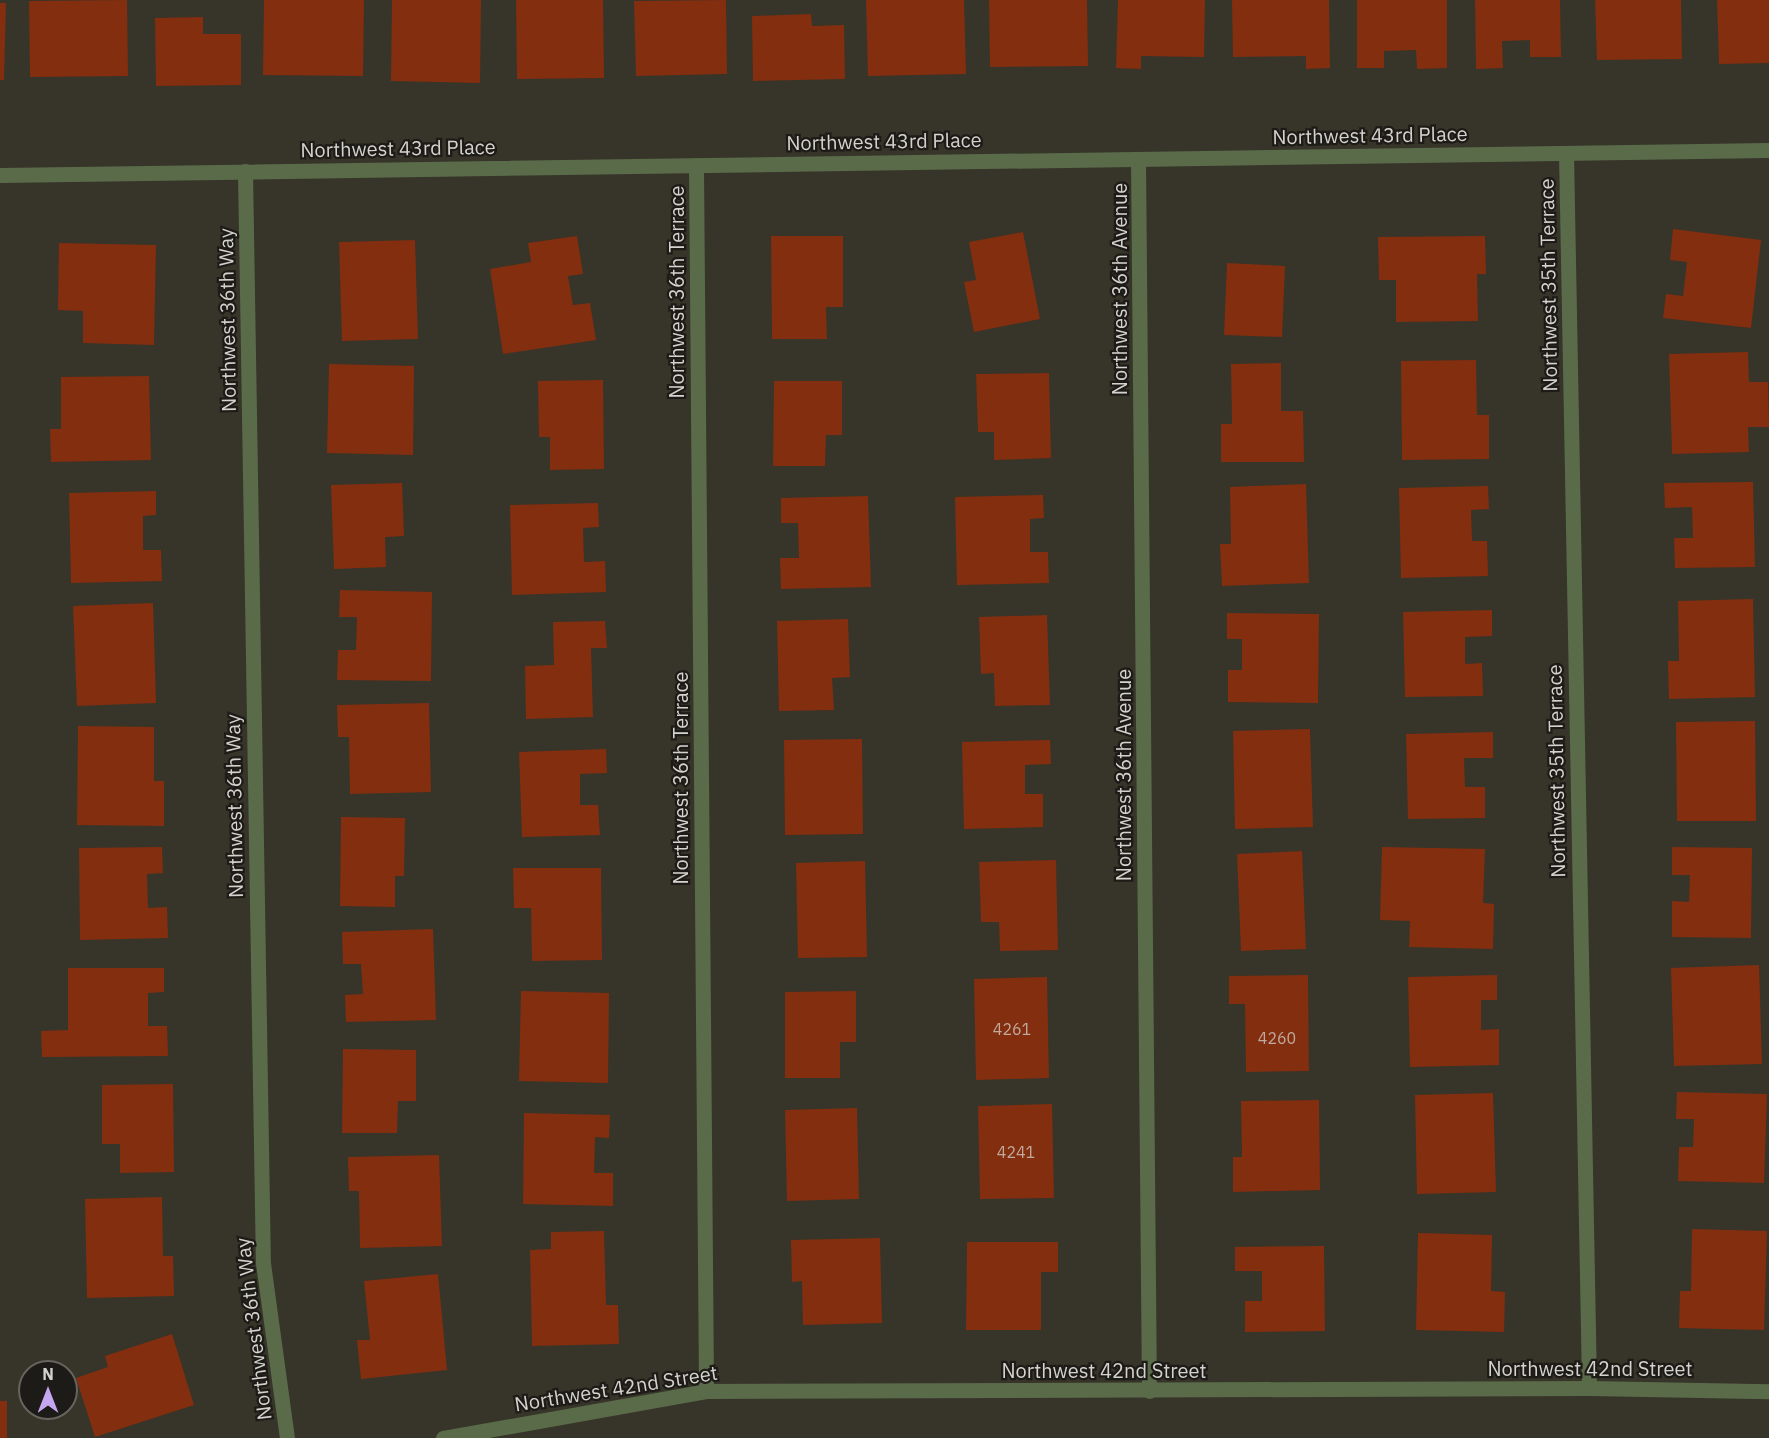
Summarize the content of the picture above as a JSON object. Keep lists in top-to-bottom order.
{
  "streets": {
    "street": [
      "Northwest 43rd Place",
      "Northwest 35th Terrace",
      "Northwest 36th Avenue",
      "Northwest 36th Terrace",
      "Northwest 36th Way",
      "Northwest 42nd Street"
    ]
  },
  "crossings": [
    ["Northwest 43rd Place", "Northwest 35th Terrace"],
    ["Northwest 43rd Place", "Northwest 36th Avenue"],
    ["Northwest 43rd Place", "Northwest 36th Terrace"],
    ["Northwest 43rd Place", "Northwest 36th Way"],
    ["Northwest 35th Terrace", "Northwest 42nd Street"],
    ["Northwest 36th Avenue", "Northwest 42nd Street"],
    ["Northwest 36th Terrace", "Northwest 42nd Street"]
  ],
  "house_numbers": ["4261", "4260", "4241"],
  "north": "top"
}
